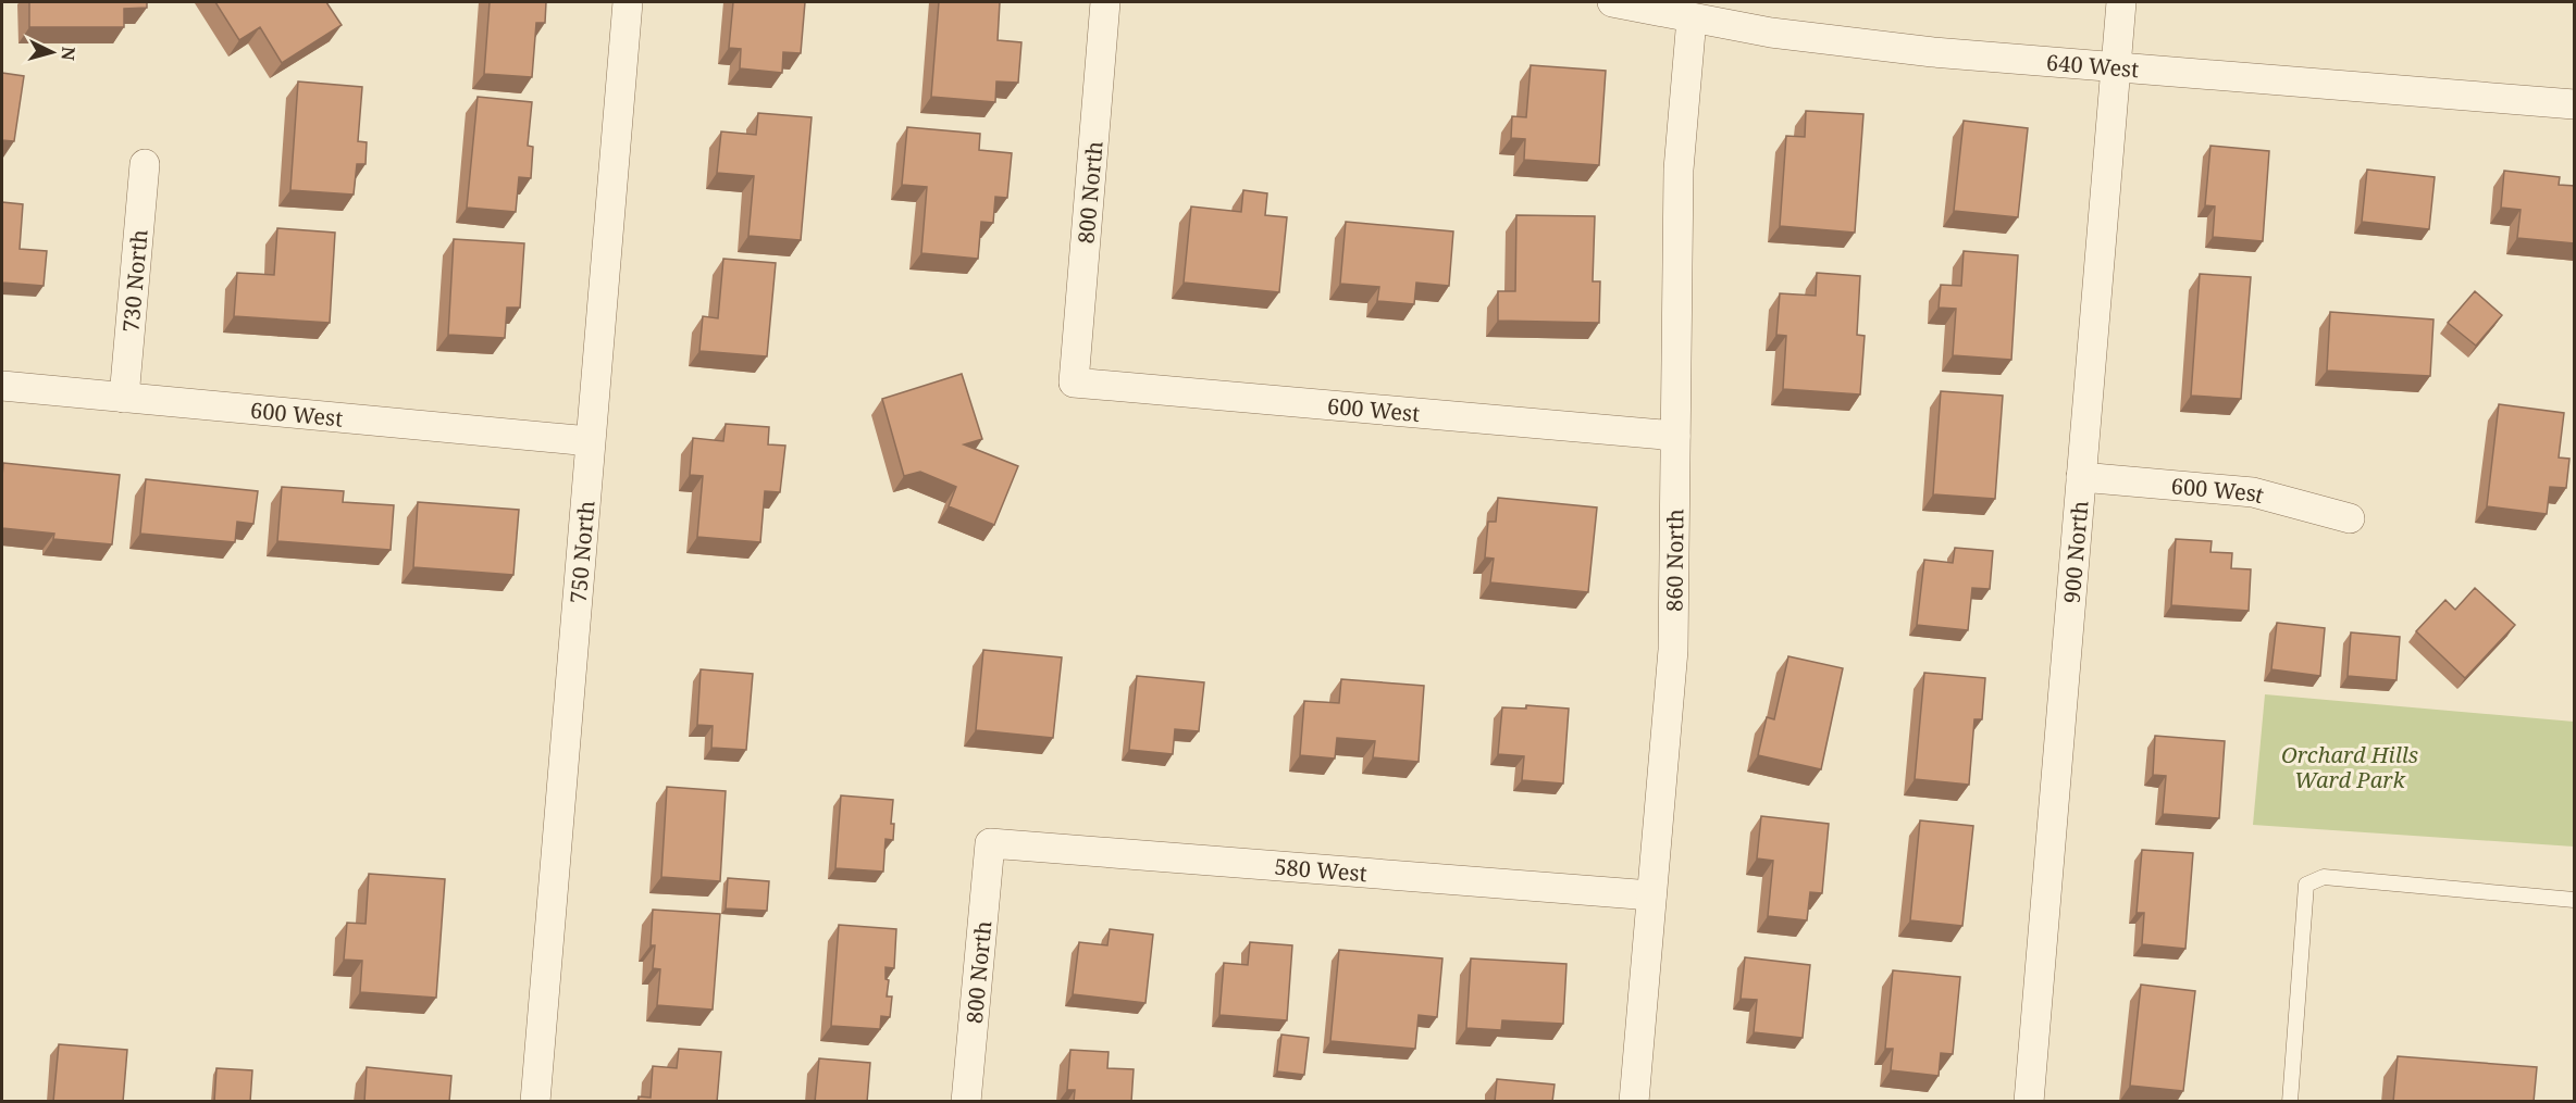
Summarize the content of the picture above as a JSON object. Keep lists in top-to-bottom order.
{
  "streets": {
    "street": [
      "640 West",
      "800 North",
      "730 North",
      "600 West",
      "750 North",
      "900 North",
      "860 North",
      "580 West"
    ]
  },
  "crossings": [
    ["640 West", "900 North"],
    ["640 West", "860 North"],
    ["800 North", "600 West"],
    ["800 North", "580 West"],
    ["730 North", "600 West"],
    ["600 West", "750 North"],
    ["600 West", "900 North"],
    ["600 West", "860 North"],
    ["860 North", "580 West"]
  ],
  "parks": ["Orchard Hills Ward Park"],
  "north": "right"
}
